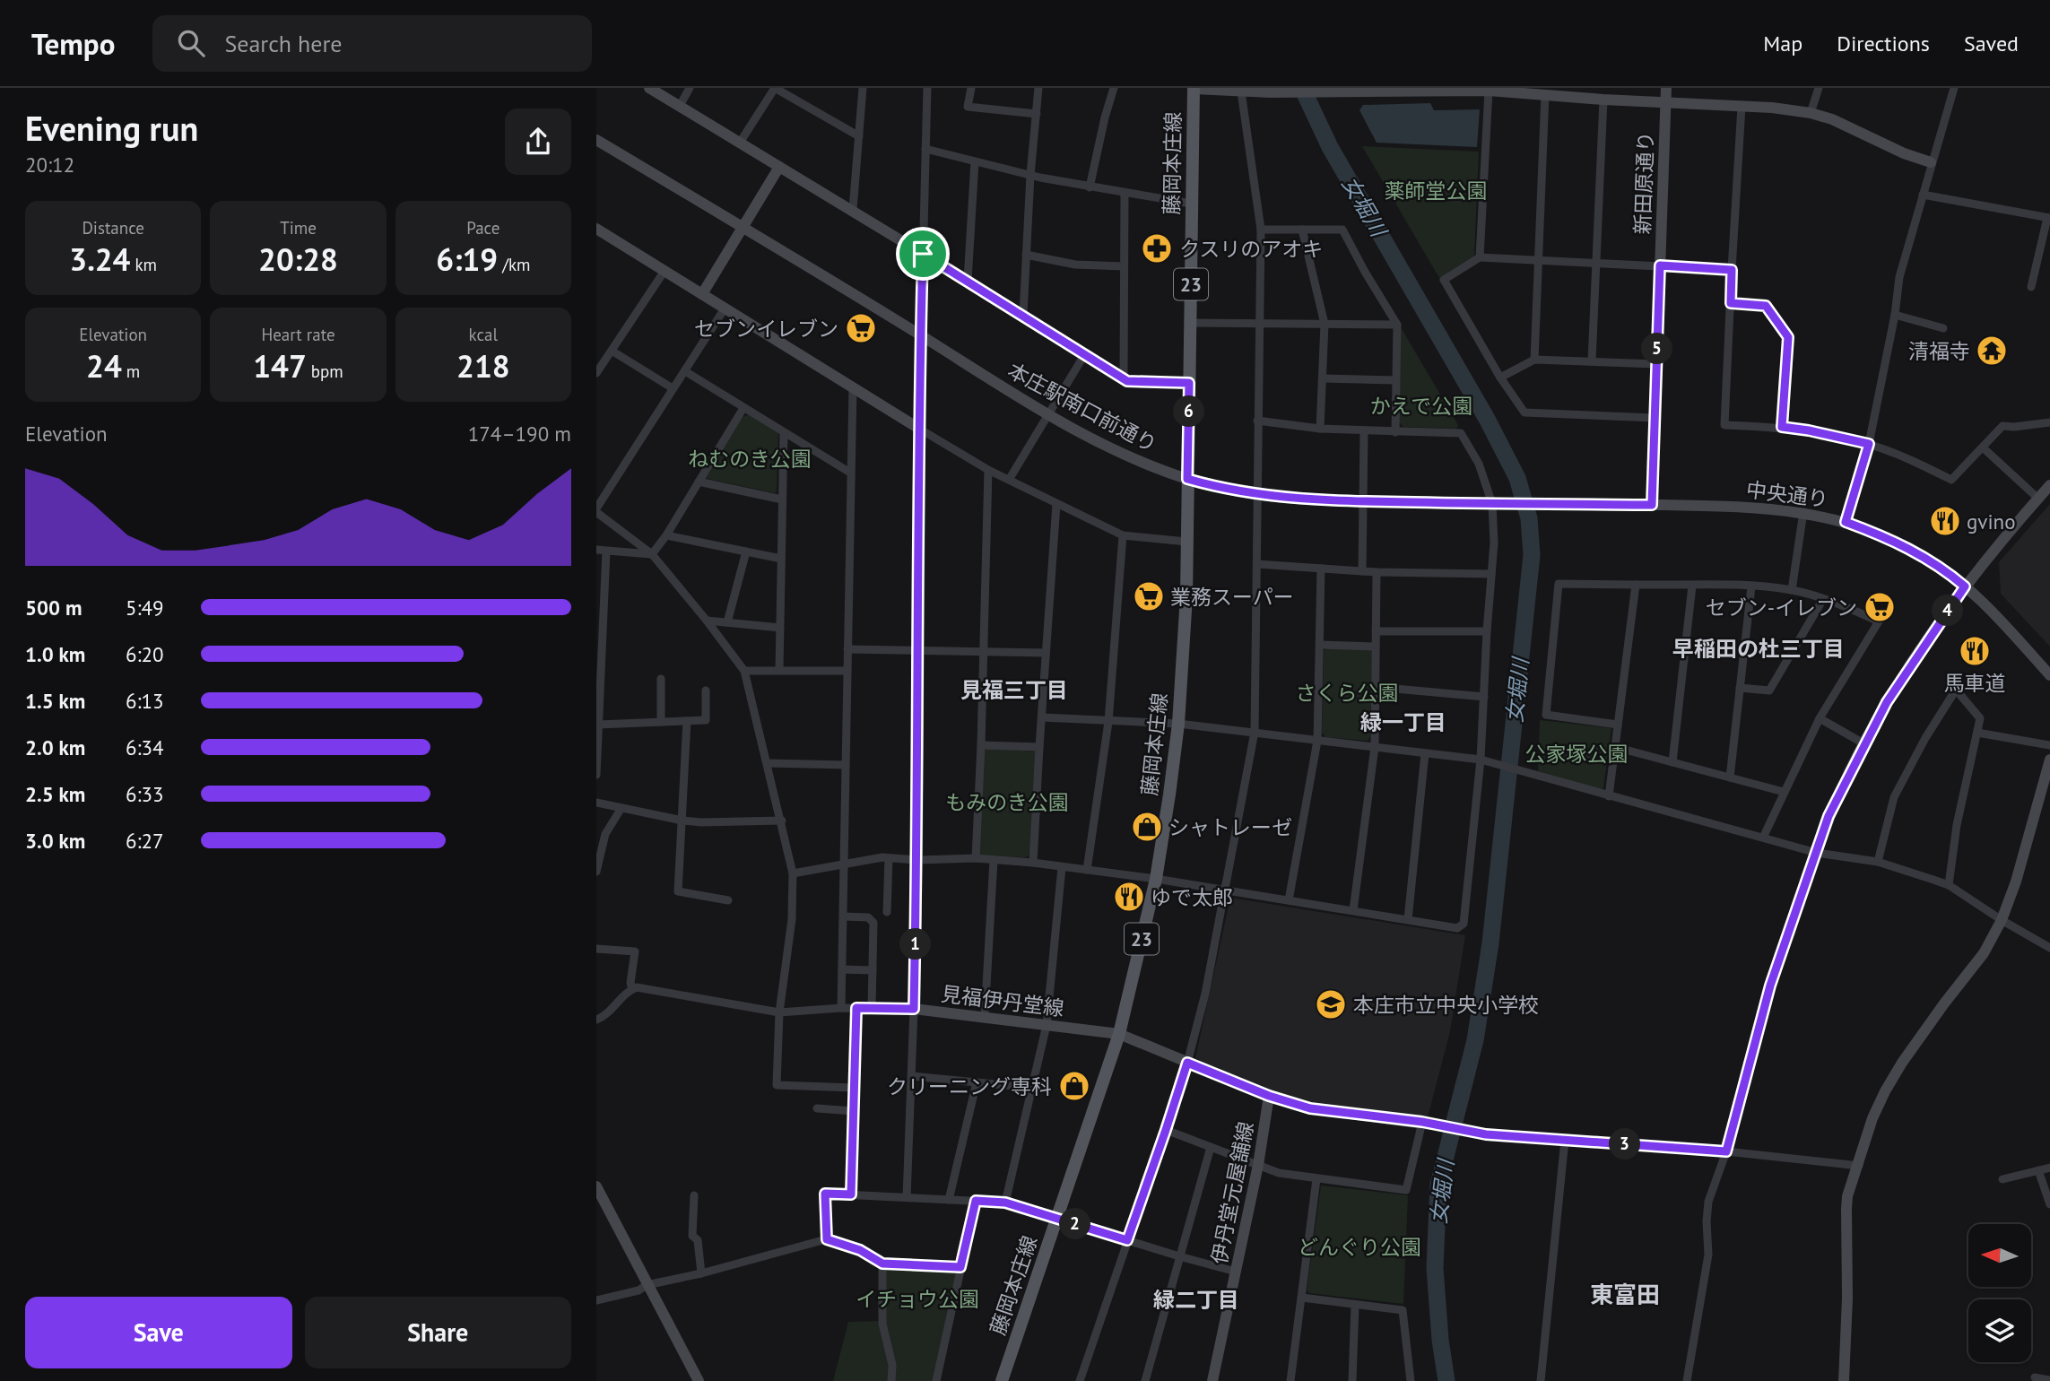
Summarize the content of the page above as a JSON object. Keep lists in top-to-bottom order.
{
  "streets": {
    "main road": ["藤岡本庄線", "23"],
    "street": [
      "新田原通り",
      "本庄駅南口前通り",
      "中央通り",
      "見福伊丹堂線",
      "伊丹堂元屋舗線"
    ]
  },
  "crossings": [
    ["藤岡本庄線", "本庄駅南口前通り"],
    ["藤岡本庄線", "見福伊丹堂線"],
    ["新田原通り", "本庄駅南口前通り"],
    ["新田原通り", "中央通り"],
    ["本庄駅南口前通り", "中央通り"],
    ["本庄駅南口前通り", "見福伊丹堂線"]
  ],
  "districts": [
    "早稲田の杜三丁目",
    "見福三丁目",
    "緑一丁目",
    "東富田",
    "緑二丁目"
  ],
  "water": ["女堀川"],
  "parks": [
    "薬師堂公園",
    "かえで公園",
    "ねむのき公園",
    "さくら公園",
    "公家塚公園",
    "もみのき公園",
    "どんぐり公園",
    "イチョウ公園"
  ],
  "places": {
    "pharmacy": ["クスリのアオキ"],
    "supermarket": ["セブンイレブン", "業務スーパー", "セブン-イレブン"],
    "temple": ["清福寺"],
    "restaurant": ["gvino", "馬車道", "ゆで太郎"],
    "shop": ["シャトレーゼ", "クリーニング専科"],
    "school or university": ["本庄市立中央小学校"]
  },
  "north": "left",
  "page": {
    "header": "Tempo",
    "search": "Search here",
    "nav": ["Map", "Directions", "Saved"],
    "heading": ["Evening run", "20:12"],
    "stats": [
      ["Distance", "3.24 km"],
      ["Time", "20:28"],
      ["Pace", "6:19 /km"],
      ["Elevation", "24 m"],
      ["Heart rate", "147 bpm"],
      ["kcal", "218"]
    ],
    "pins": [
      "5",
      "6",
      "4",
      "1",
      "3",
      "2"
    ],
    "chart": ["Elevation", "174–190 m"],
    "list": [
      {
        "name": "500 m",
        "note": "5:49"
      },
      {
        "name": "1.0 km",
        "note": "6:20"
      },
      {
        "name": "1.5 km",
        "note": "6:13"
      },
      {
        "name": "2.0 km",
        "note": "6:34"
      },
      {
        "name": "2.5 km",
        "note": "6:33"
      },
      {
        "name": "3.0 km",
        "note": "6:27"
      }
    ],
    "buttons": ["Save", "Share"]
  }
}
